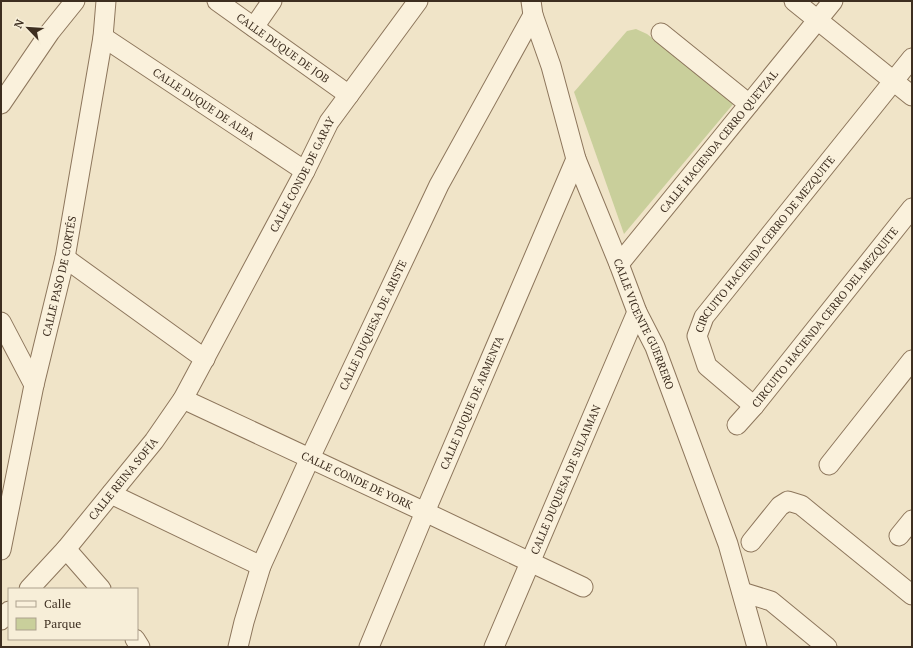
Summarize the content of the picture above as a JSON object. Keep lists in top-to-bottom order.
{
  "streets": {
    "street": [
      "CALLE DUQUE DE JOB",
      "CALLE DUQUE DE ALBA",
      "CALLE HACIENDA CERRO QUETZAL",
      "CALLE CONDE DE GARAY",
      "CIRCUITO HACIENDA CERRO DE MEZQUITE",
      "CALLE PASO DE CORTÉS",
      "CIRCUITO HACIENDA CERRO DEL MEZQUITE",
      "CALLE VICENTE GUERRERO",
      "CALLE DUQUESA DE ARISTE",
      "CALLE DUQUE DE ARMENTA",
      "CALLE REINA SOFÍA",
      "CALLE CONDE DE YORK",
      "CALLE DUQUESA DE SULAIMAN"
    ]
  },
  "crossings": [
    ["CALLE DUQUE DE JOB", "CALLE CONDE DE GARAY"],
    ["CALLE DUQUE DE ALBA", "CALLE CONDE DE GARAY"],
    ["CALLE DUQUE DE ALBA", "CALLE PASO DE CORTÉS"],
    ["CALLE HACIENDA CERRO QUETZAL", "CALLE VICENTE GUERRERO"],
    ["CALLE CONDE DE GARAY", "CALLE REINA SOFÍA"],
    ["CIRCUITO HACIENDA CERRO DE MEZQUITE", "CIRCUITO HACIENDA CERRO DEL MEZQUITE"],
    ["CALLE VICENTE GUERRERO", "CALLE DUQUESA DE ARISTE"],
    ["CALLE VICENTE GUERRERO", "CALLE DUQUE DE ARMENTA"],
    ["CALLE VICENTE GUERRERO", "CALLE DUQUESA DE SULAIMAN"],
    ["CALLE DUQUESA DE ARISTE", "CALLE CONDE DE YORK"],
    ["CALLE DUQUE DE ARMENTA", "CALLE CONDE DE YORK"],
    ["CALLE REINA SOFÍA", "CALLE CONDE DE YORK"],
    ["CALLE CONDE DE YORK", "CALLE DUQUESA DE SULAIMAN"]
  ],
  "legend": ["Calle", "Parque"],
  "north": "top left"
}
